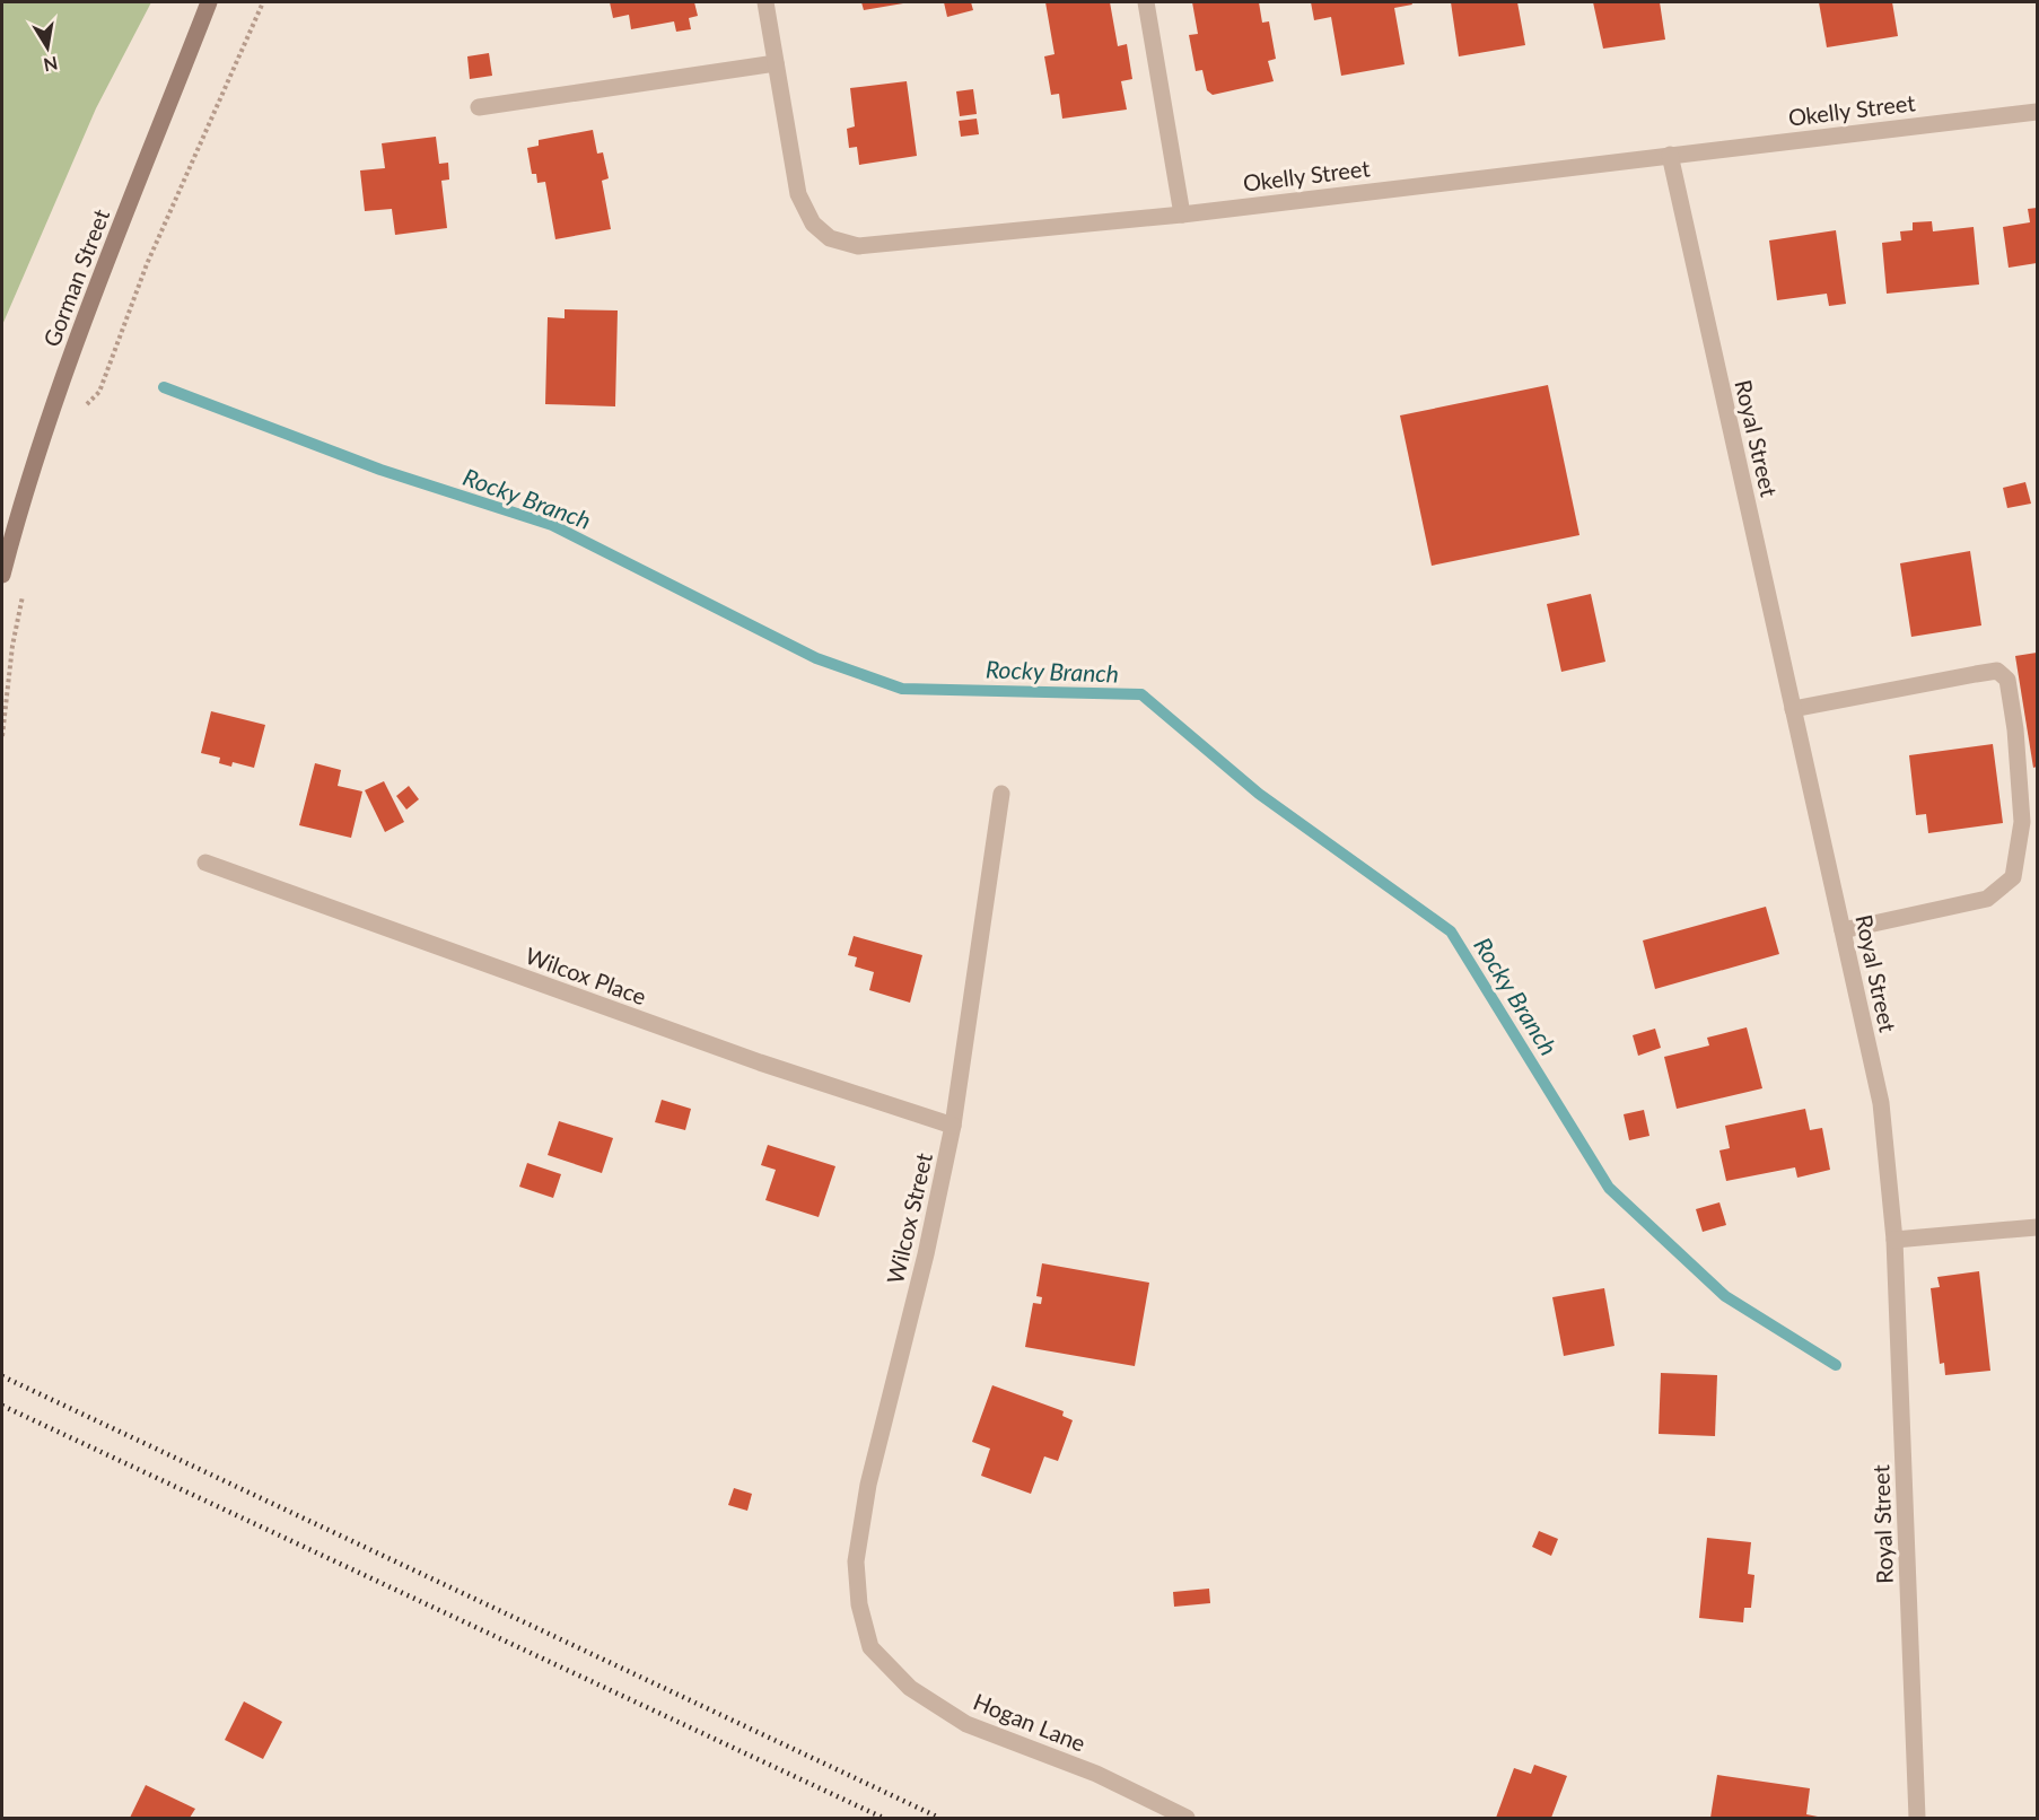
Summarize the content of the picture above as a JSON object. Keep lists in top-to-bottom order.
{
  "streets": {
    "main road": ["Gorman Street"],
    "street": [
      "Okelly Street",
      "Royal Street",
      "Wilcox Place",
      "Wilcox Street",
      "Hogan Lane"
    ]
  },
  "crossings": [
    ["Okelly Street", "Royal Street"],
    ["Wilcox Place", "Wilcox Street"],
    ["Wilcox Street", "Hogan Lane"]
  ],
  "water": ["Rocky Branch"],
  "north": "bottom"
}
